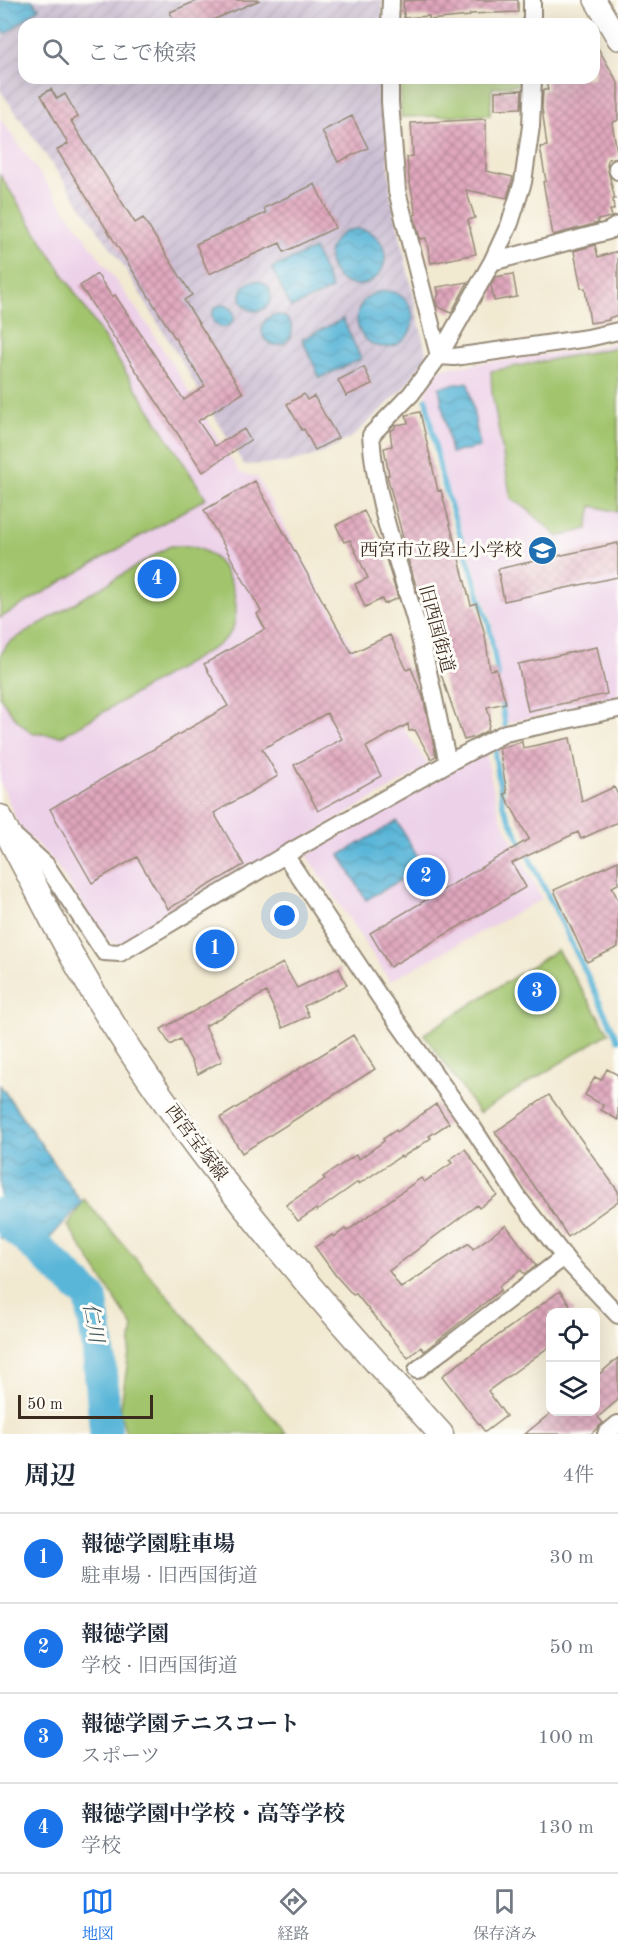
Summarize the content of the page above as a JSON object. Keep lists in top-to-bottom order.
{
  "streets": {
    "main road": ["西宮宝塚線"],
    "street": ["旧西国街道"]
  },
  "water": ["仁川"],
  "places": {
    "school or university": ["西宮市立段上小学校"]
  },
  "scale_bar": "50 m",
  "page": {
    "search": "ここで検索",
    "pins": [
      "4",
      "2",
      "1",
      "3"
    ],
    "scale": "50 m",
    "heading": ["周辺", "4件"],
    "list": [
      {
        "mark": "1",
        "name": "報徳学園駐車場",
        "note": "駐車場 · 旧西国街道",
        "value": "30 m"
      },
      {
        "mark": "2",
        "name": "報徳学園",
        "note": "学校 · 旧西国街道",
        "value": "50 m"
      },
      {
        "mark": "3",
        "name": "報徳学園テニスコート",
        "note": "スポーツ",
        "value": "100 m"
      },
      {
        "mark": "4",
        "name": "報徳学園中学校・高等学校",
        "note": "学校",
        "value": "130 m"
      }
    ],
    "nav": ["地図", "経路", "保存済み"]
  }
}
